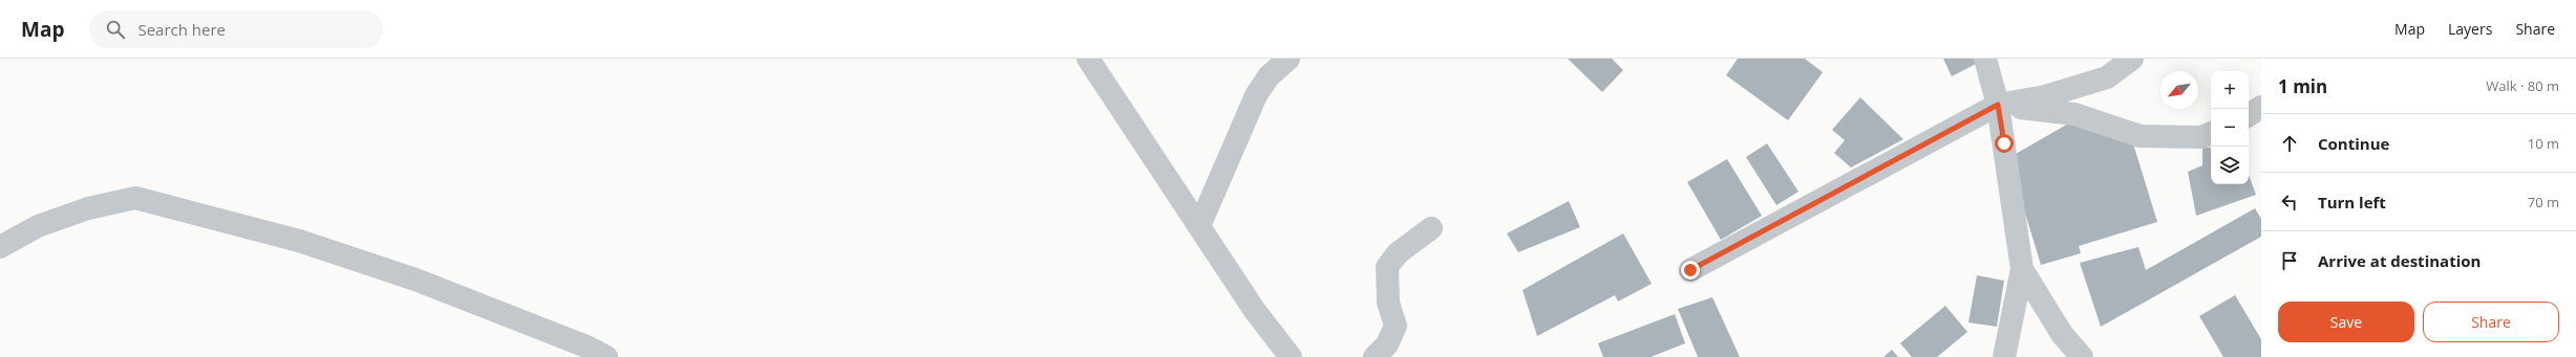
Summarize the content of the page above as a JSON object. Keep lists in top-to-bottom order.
{
  "north": "bottom left",
  "page": {
    "header": "Map",
    "search": "Search here",
    "nav": ["Map", "Layers", "Share"],
    "heading": ["1 min", "Walk · 80 m"],
    "map_buttons": ["+", "−"],
    "list": [
      ["Continue", "10 m"],
      ["Turn left", "70 m"],
      "Arrive at destination"
    ],
    "buttons": ["Save", "Share"]
  }
}
